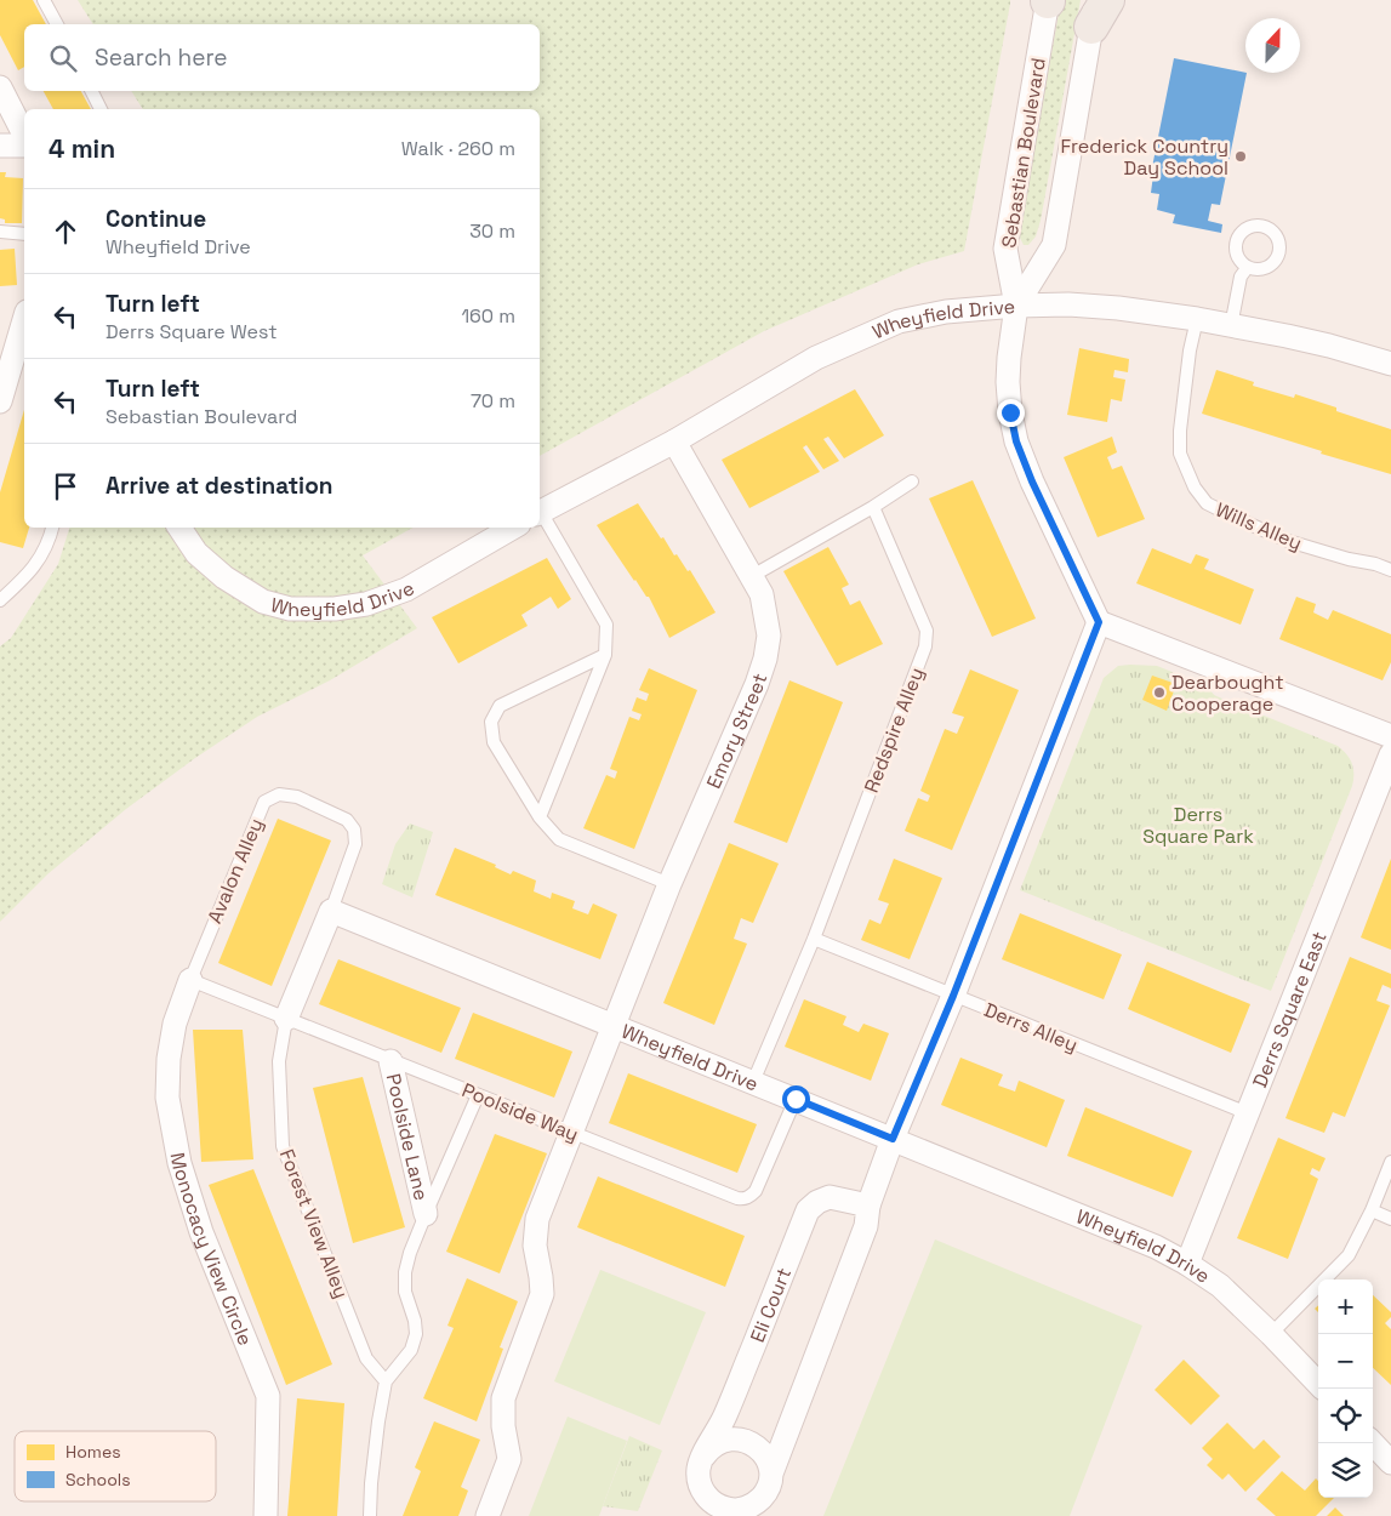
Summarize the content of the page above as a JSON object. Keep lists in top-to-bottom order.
{
  "streets": {
    "street": [
      "Sebastian Boulevard",
      "Wheyfield Drive",
      "Emory Street",
      "Derrs Square East",
      "Poolside Lane",
      "Monocacy View Circle",
      "Eli Court"
    ],
    "lane": [
      "Wills Alley",
      "Redspire Alley",
      "Avalon Alley",
      "Derrs Alley",
      "Poolside Way",
      "Forest View Alley"
    ]
  },
  "crossings": [
    ["Sebastian Boulevard", "Wheyfield Drive"],
    ["Sebastian Boulevard", "Eli Court"],
    ["Wheyfield Drive", "Wills Alley"],
    ["Wheyfield Drive", "Emory Street"],
    ["Wheyfield Drive", "Redspire Alley"],
    ["Wheyfield Drive", "Avalon Alley"],
    ["Wheyfield Drive", "Derrs Square East"],
    ["Wheyfield Drive", "Poolside Way"],
    ["Wheyfield Drive", "Eli Court"],
    ["Redspire Alley", "Derrs Alley"],
    ["Avalon Alley", "Poolside Way"],
    ["Avalon Alley", "Monocacy View Circle"],
    ["Derrs Square East", "Derrs Alley"],
    ["Derrs Alley", "Eli Court"],
    ["Poolside Way", "Poolside Lane"],
    ["Poolside Way", "Forest View Alley"],
    ["Poolside Way", "Monocacy View Circle"]
  ],
  "parks": ["Derrs Square Park"],
  "places": ["Frederick Country Day School", "Dearbought Cooperage"],
  "legend": ["Homes", "Schools"],
  "north": "top",
  "page": {
    "search": "Search here",
    "heading": ["4 min", "Walk · 260 m"],
    "list": [
      ["Continue", "Wheyfield Drive", "30 m"],
      ["Turn left", "Derrs Square West", "160 m"],
      ["Turn left", "Sebastian Boulevard", "70 m"],
      "Arrive at destination"
    ],
    "map_buttons": ["+", "−"]
  }
}
